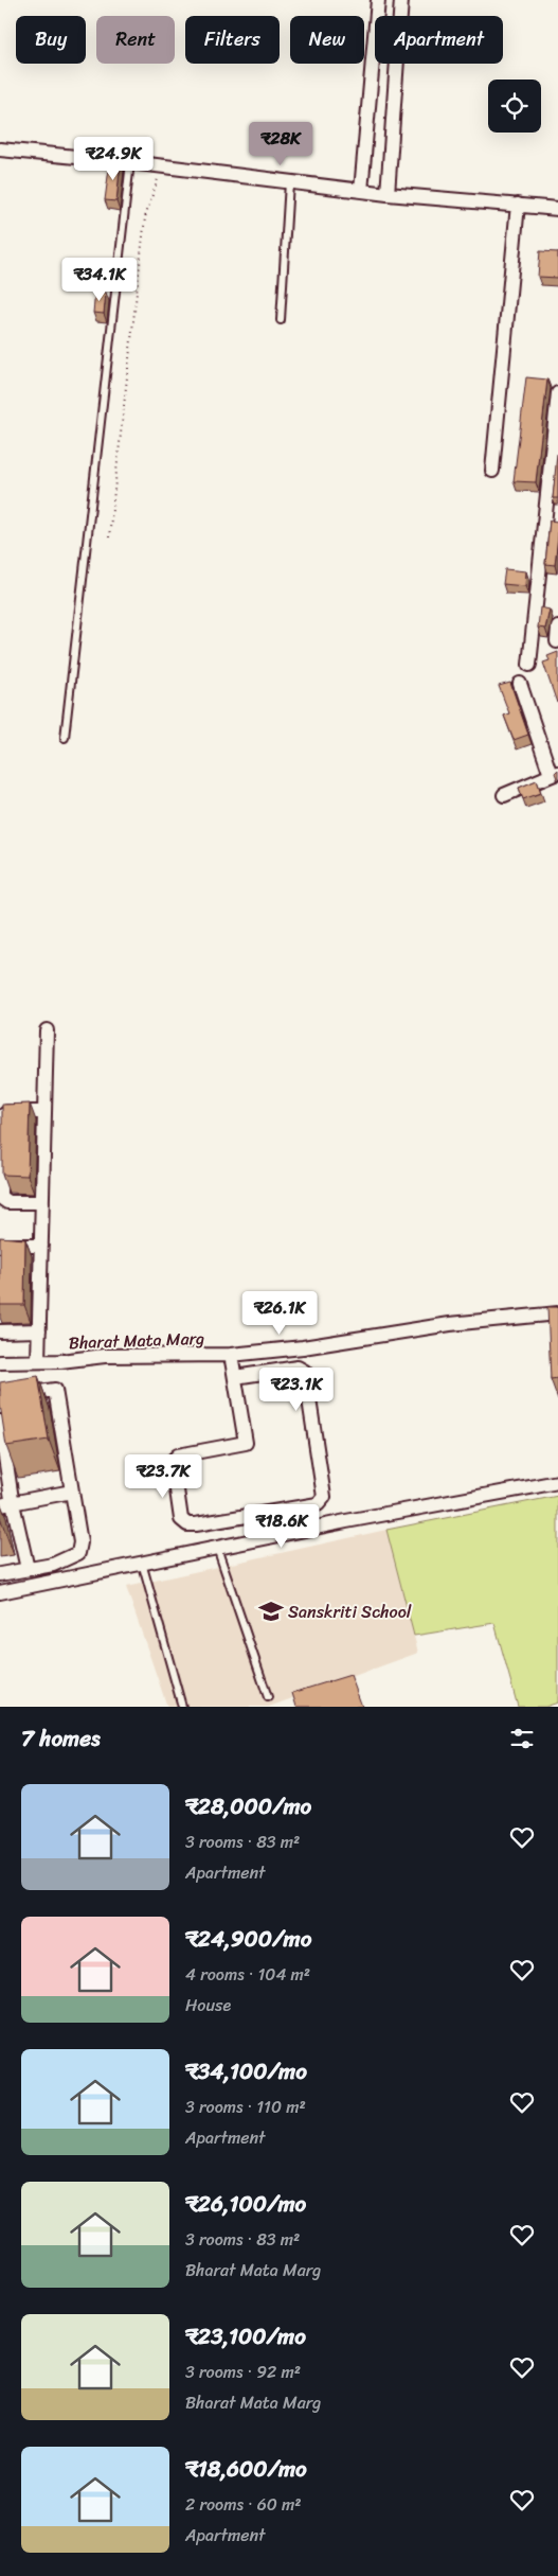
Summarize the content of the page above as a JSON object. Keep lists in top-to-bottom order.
{
  "streets": {
    "street": ["Bharat Mata Marg"]
  },
  "places": {
    "school or university": ["Sanskriti School"]
  },
  "page": {
    "chip": [
      "Buy",
      "Rent",
      "Filters",
      "New",
      "Apartment"
    ],
    "price": [
      "₹28K",
      "₹24.9K",
      "₹34.1K",
      "₹26.1K",
      "₹23.1K",
      "₹23.7K",
      "₹18.6K"
    ],
    "heading": "7 homes",
    "list": [
      {
        "name": "₹28,000/mo",
        "note": "3 rooms · 83 m² · Apartment"
      },
      {
        "name": "₹24,900/mo",
        "note": "4 rooms · 104 m² · House"
      },
      {
        "name": "₹34,100/mo",
        "note": "3 rooms · 110 m² · Apartment"
      },
      {
        "name": "₹26,100/mo",
        "note": "3 rooms · 83 m² · Bharat Mata Marg"
      },
      {
        "name": "₹23,100/mo",
        "note": "3 rooms · 92 m² · Bharat Mata Marg"
      },
      {
        "name": "₹18,600/mo",
        "note": "2 rooms · 60 m² · Apartment"
      }
    ]
  }
}
